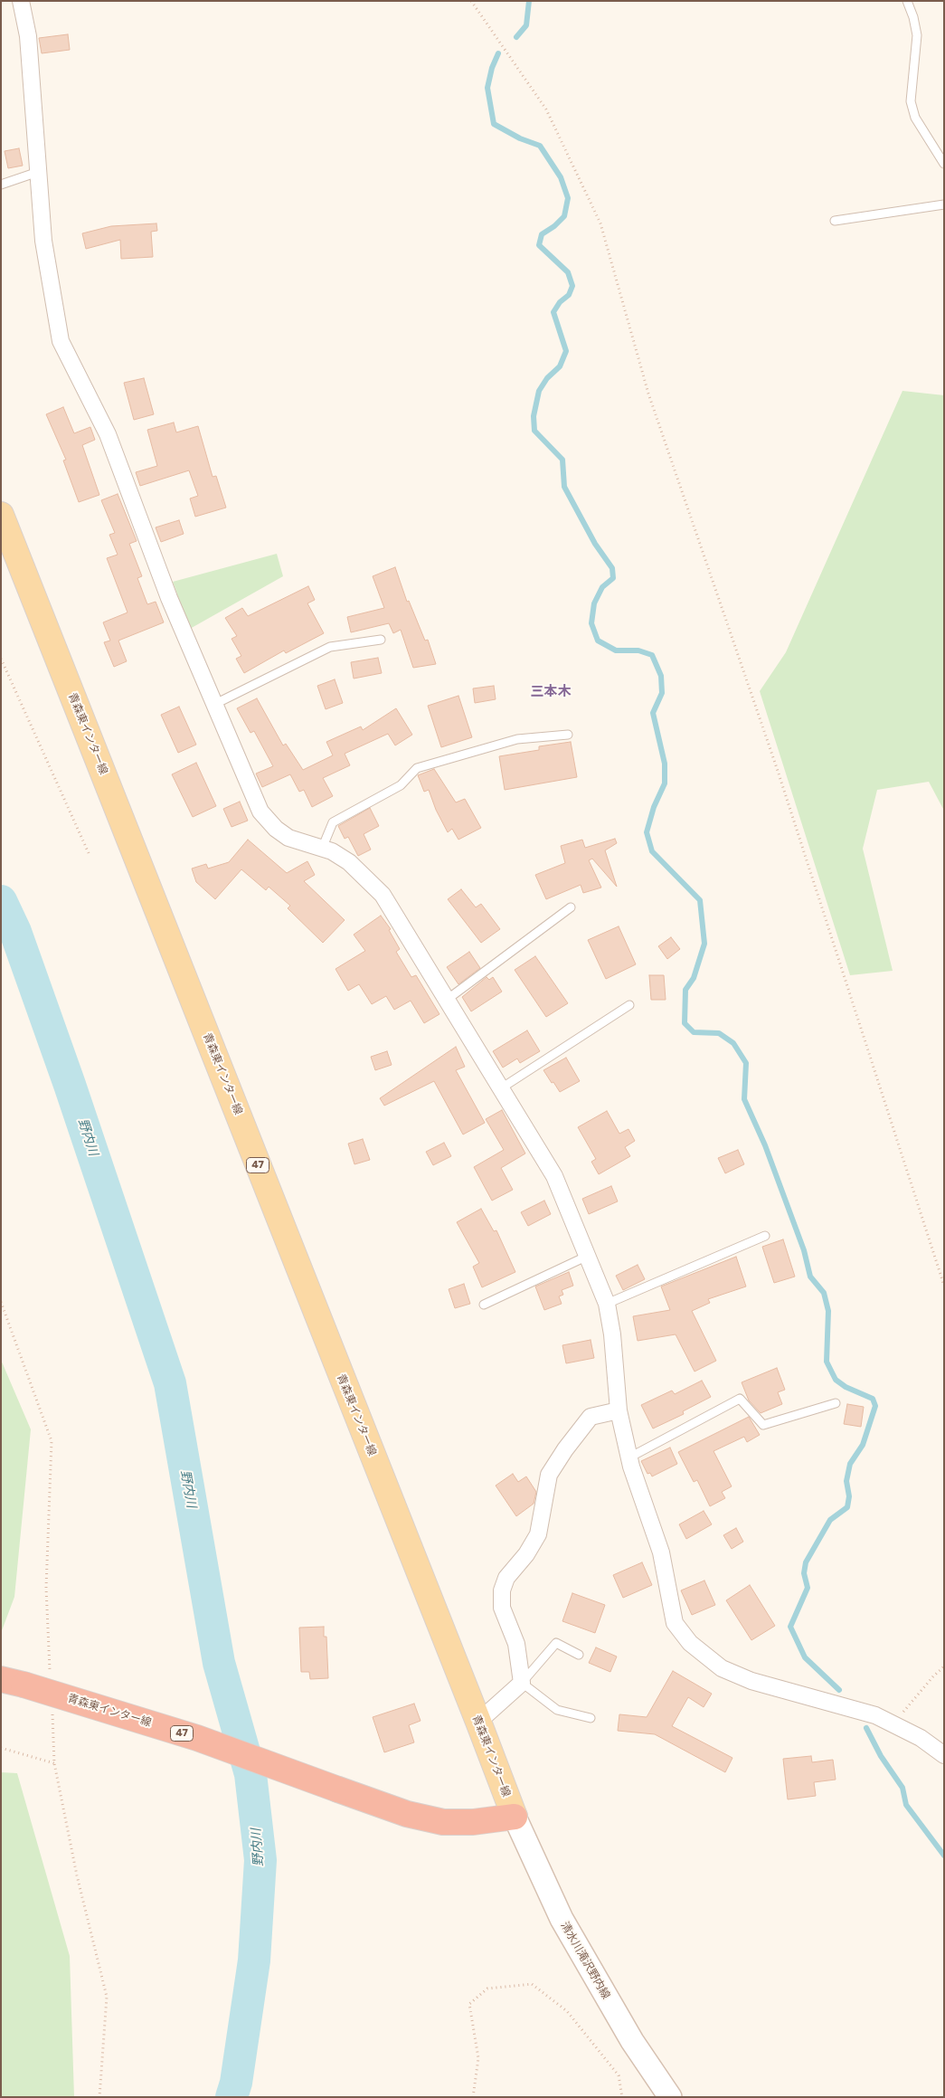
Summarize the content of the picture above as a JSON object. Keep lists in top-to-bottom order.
{
  "streets": {
    "highway": ["青森東インター線", "47"],
    "main road": ["清水川滝沢野内線"]
  },
  "crossings": [
    ["青森東インター線", "清水川滝沢野内線"]
  ],
  "districts": ["三本木"],
  "water": ["野内川"]
}
